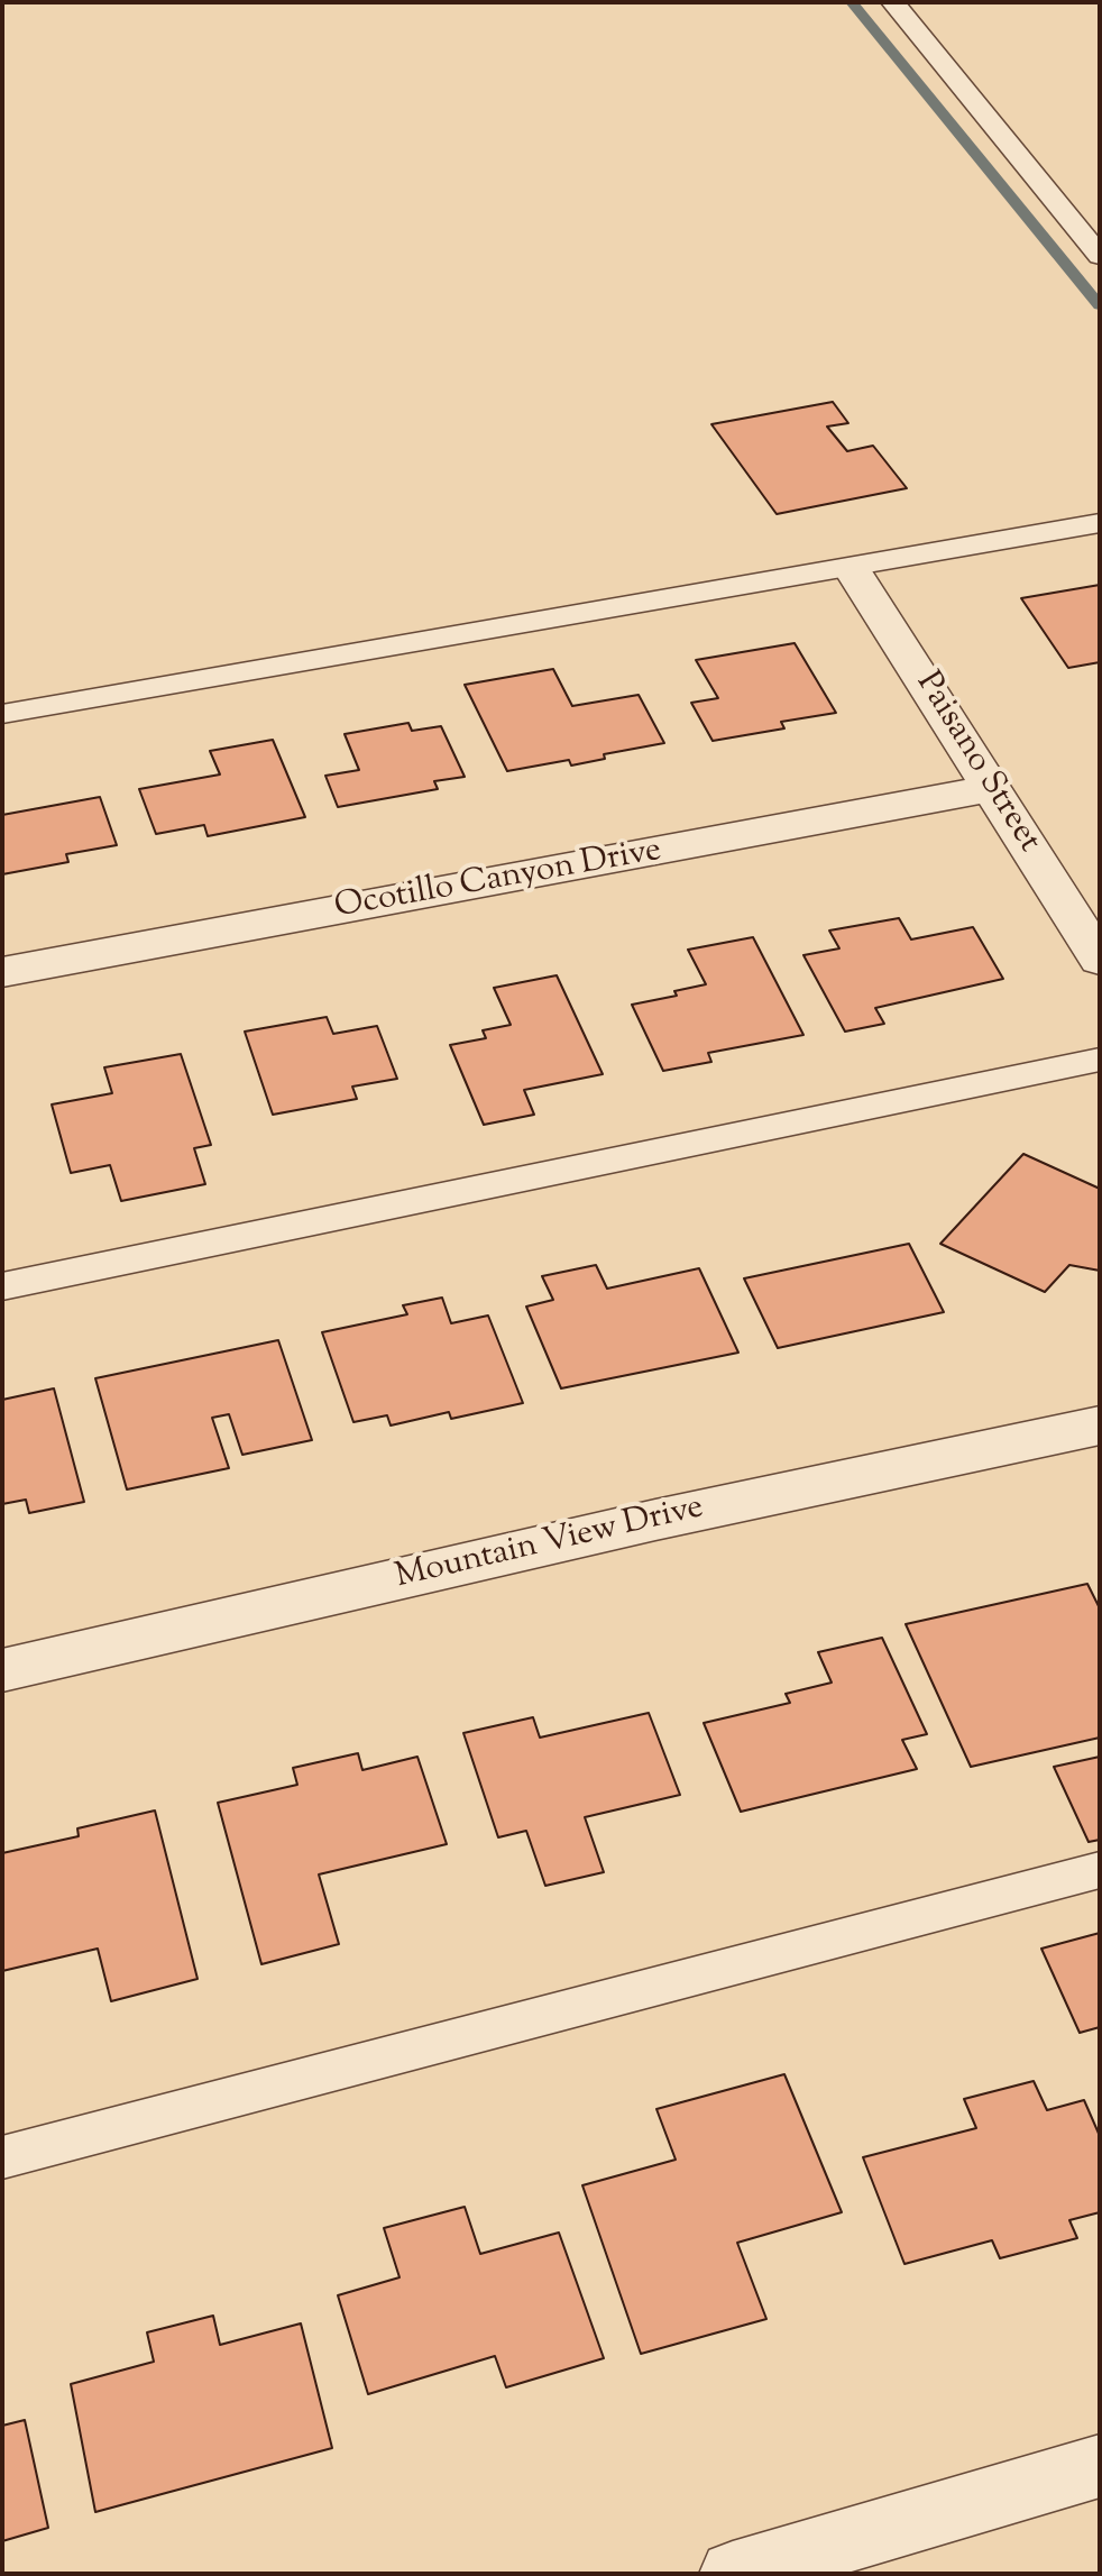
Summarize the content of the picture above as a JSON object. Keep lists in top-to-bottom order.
{
  "streets": {
    "street": ["Paisano Street", "Ocotillo Canyon Drive", "Mountain View Drive"]
  },
  "crossings": [
    ["Paisano Street", "Ocotillo Canyon Drive"]
  ]
}
